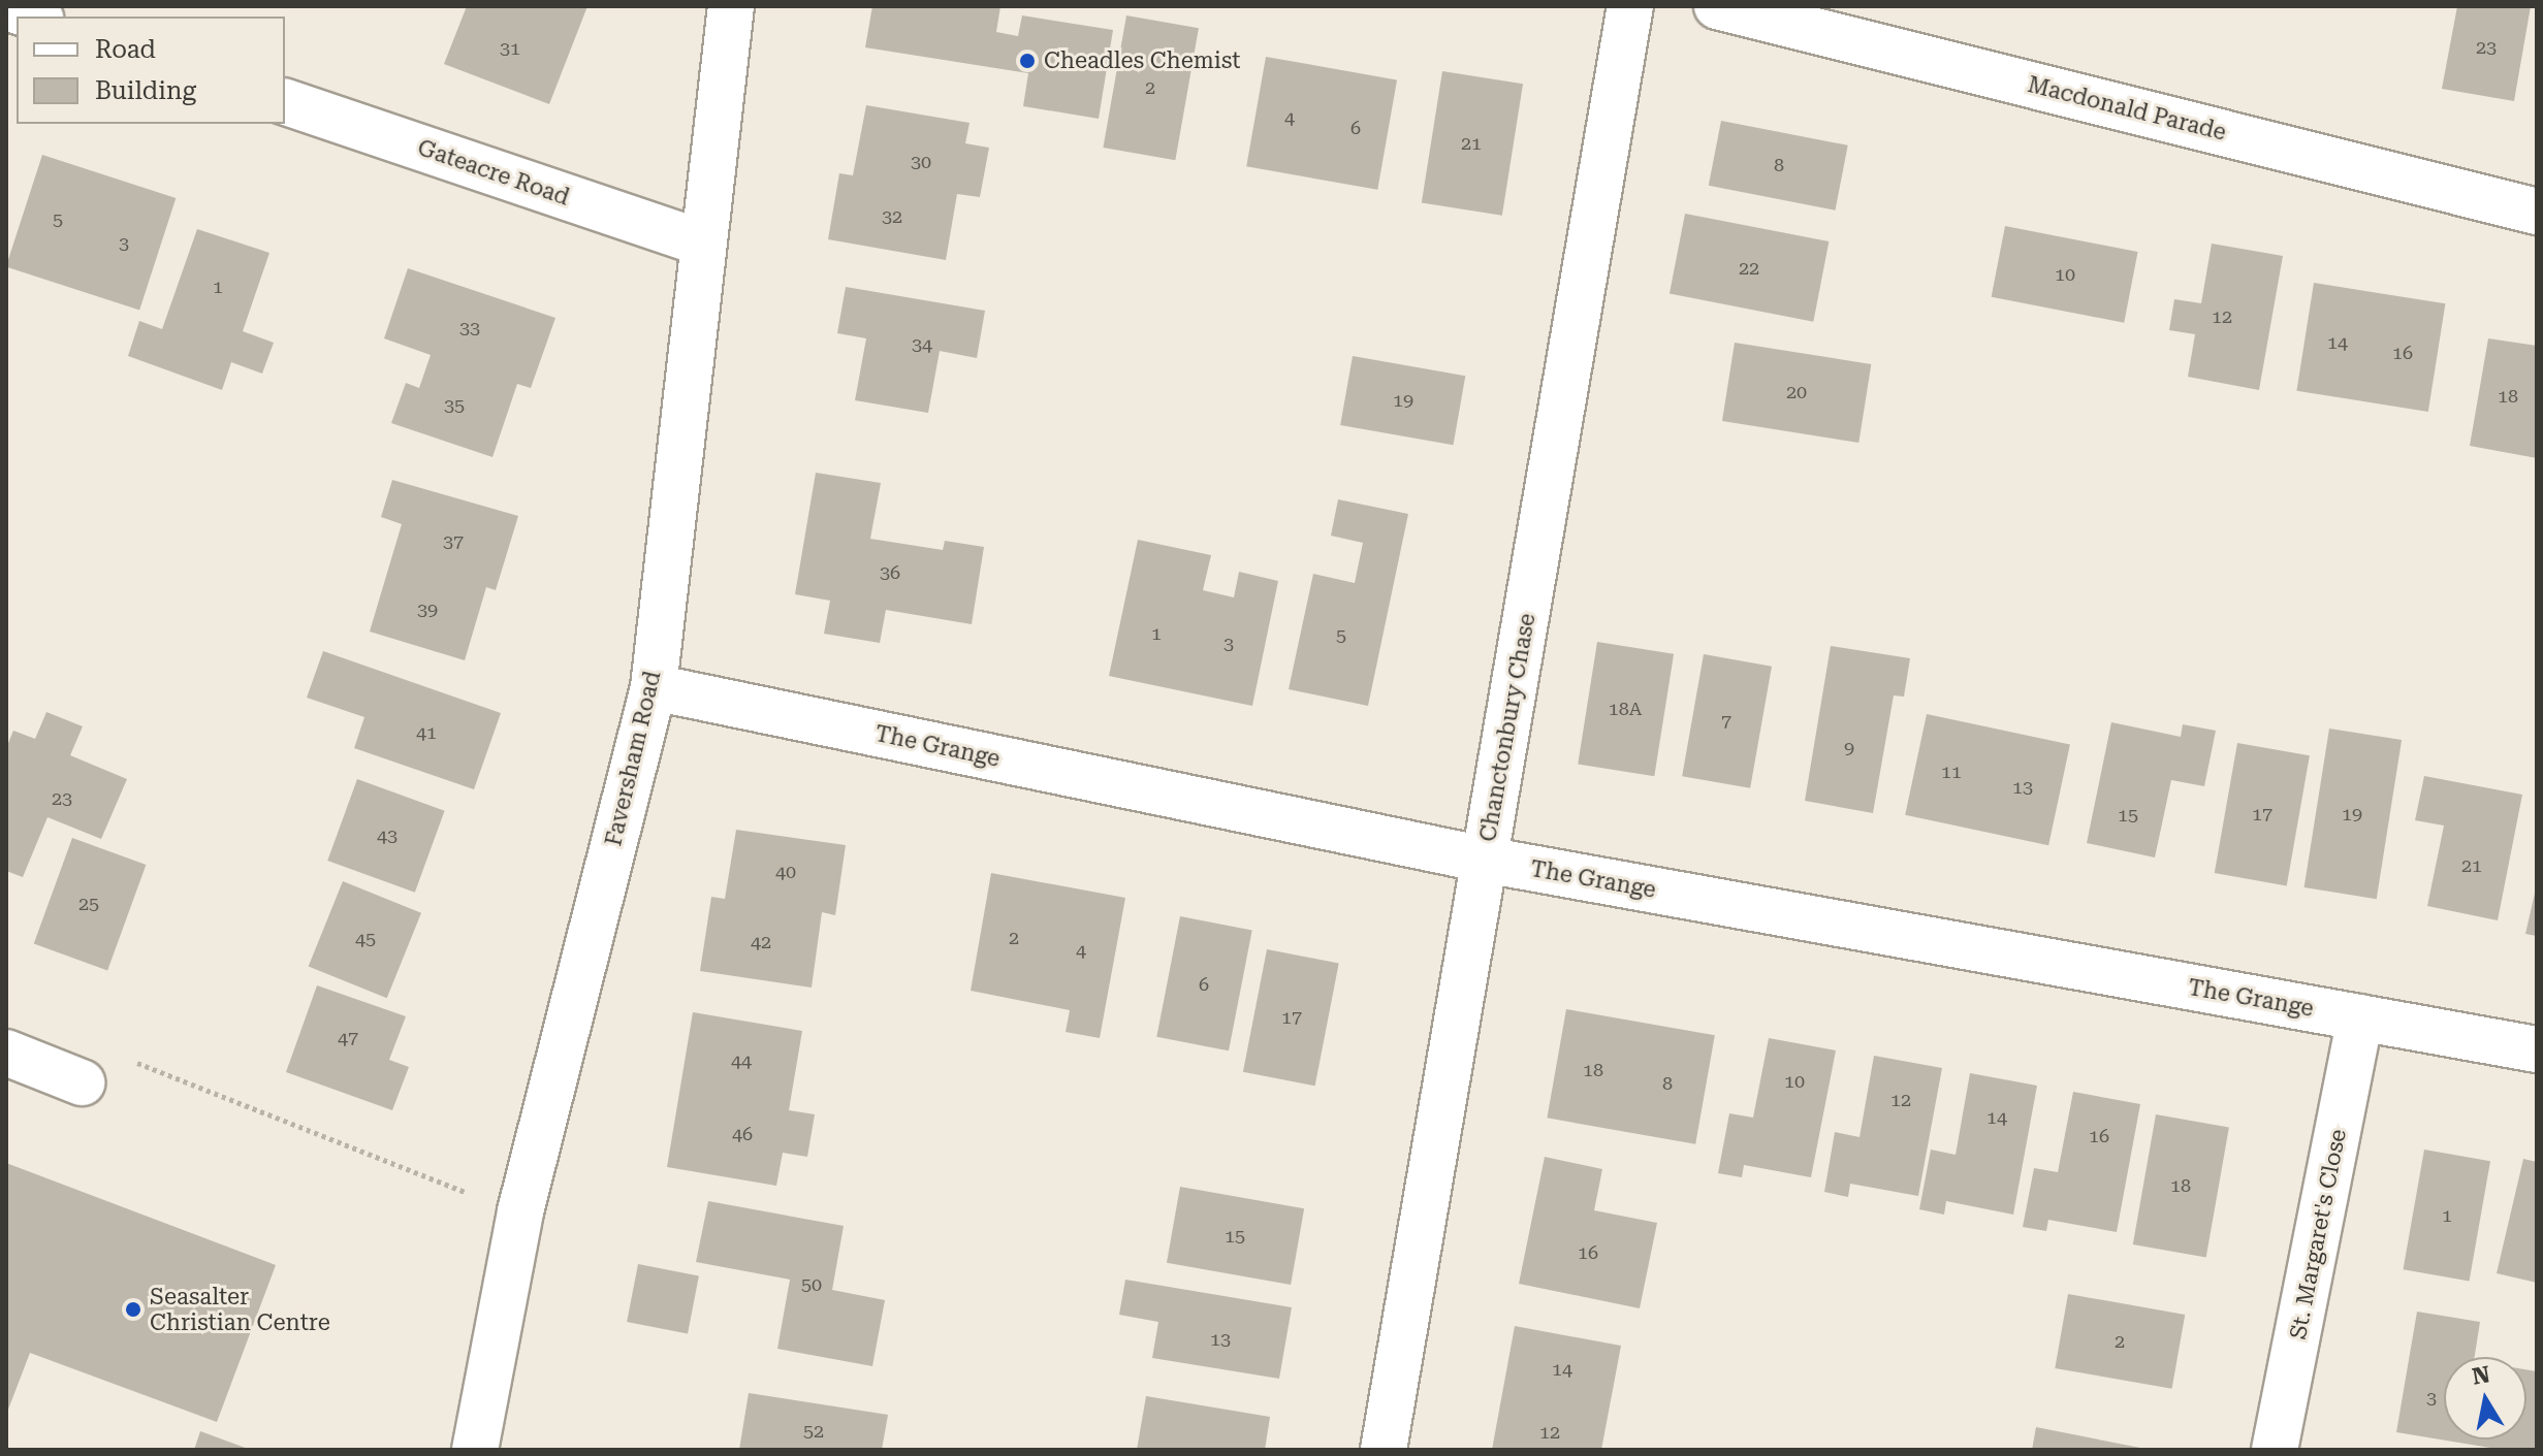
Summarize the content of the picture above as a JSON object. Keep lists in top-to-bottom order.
{
  "streets": {
    "street": [
      "Macdonald Parade",
      "Gateacre Road",
      "Chanctonbury Chase",
      "The Grange",
      "Faversham Road",
      "St. Margaret's Close"
    ]
  },
  "crossings": [
    ["Gateacre Road", "Faversham Road"],
    ["Chanctonbury Chase", "The Grange"],
    ["The Grange", "Faversham Road"],
    ["The Grange", "St. Margaret's Close"]
  ],
  "places": ["Cheadles Chemist", "Seasalter Christian Centre"],
  "house_numbers": [
    "23",
    "31",
    "2",
    "4",
    "6",
    "21",
    "30",
    "8",
    "32",
    "5",
    "3",
    "22",
    "10",
    "1",
    "12",
    "33",
    "14",
    "34",
    "16",
    "20",
    "18",
    "19",
    "35",
    "37",
    "36",
    "39",
    "1",
    "5",
    "3",
    "18A",
    "7",
    "41",
    "9",
    "11",
    "13",
    "23",
    "17",
    "19",
    "15",
    "43",
    "21",
    "40",
    "25",
    "2",
    "45",
    "42",
    "4",
    "6",
    "17",
    "47",
    "44",
    "18",
    "10",
    "8",
    "12",
    "14",
    "46",
    "16",
    "18",
    "1",
    "15",
    "16",
    "50",
    "13",
    "2",
    "14",
    "3",
    "52",
    "12"
  ],
  "legend": ["Road", "Building"],
  "north": "top"
}
